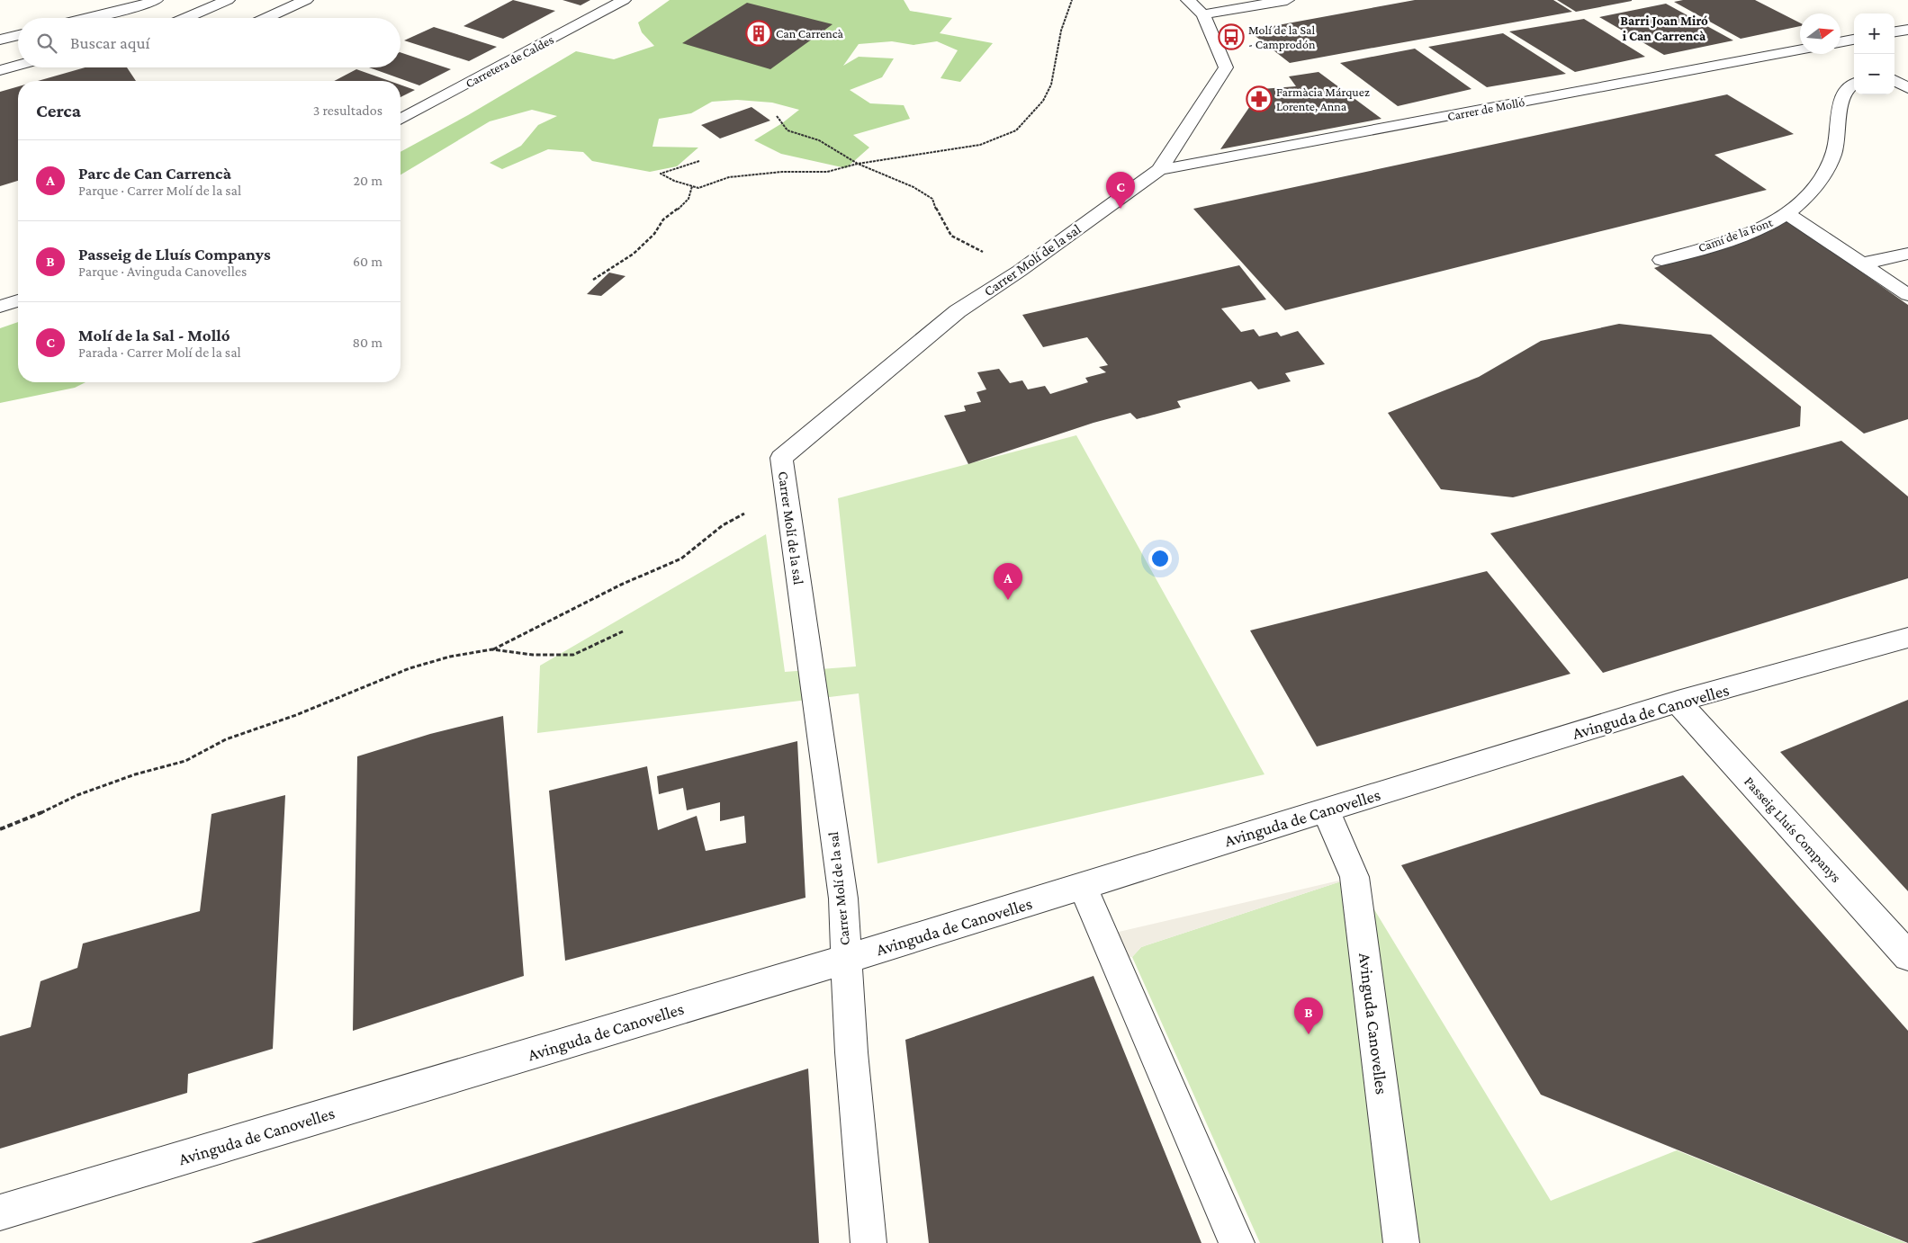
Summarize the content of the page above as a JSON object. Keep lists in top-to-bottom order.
{
  "streets": {
    "street": [
      "Carretera de Caldes",
      "Carrer de Molló",
      "Camí de la Font",
      "Carrer Molí de la sal",
      "Avinguda de Canovelles",
      "Passeig Lluís Companys",
      "Avinguda Canovelles"
    ]
  },
  "crossings": [
    ["Carrer de Molló", "Carrer Molí de la sal"],
    ["Carrer Molí de la sal", "Avinguda de Canovelles"],
    ["Avinguda de Canovelles", "Passeig Lluís Companys"],
    ["Avinguda de Canovelles", "Avinguda Canovelles"]
  ],
  "districts": ["Barri Joan Miró i Can Carrencà"],
  "places": {
    "building": ["Can Carrencà"],
    "bus stop": ["Molí de la Sal - Camprodón"],
    "pharmacy": ["Farmàcia Márquez Lorente, Anna"]
  },
  "north": "right",
  "page": {
    "map_buttons": ["+", "−"],
    "search": "Buscar aquí",
    "heading": ["Cerca", "3 resultados"],
    "list": [
      {
        "mark": "A",
        "name": "Parc de Can Carrencà",
        "note": "Parque · Carrer Molí de la sal",
        "value": "20 m"
      },
      {
        "mark": "B",
        "name": "Passeig de Lluís Companys",
        "note": "Parque · Avinguda Canovelles",
        "value": "60 m"
      },
      {
        "mark": "C",
        "name": "Molí de la Sal - Molló",
        "note": "Parada · Carrer Molí de la sal",
        "value": "80 m"
      }
    ],
    "pins": ["C", "A", "B"]
  }
}
